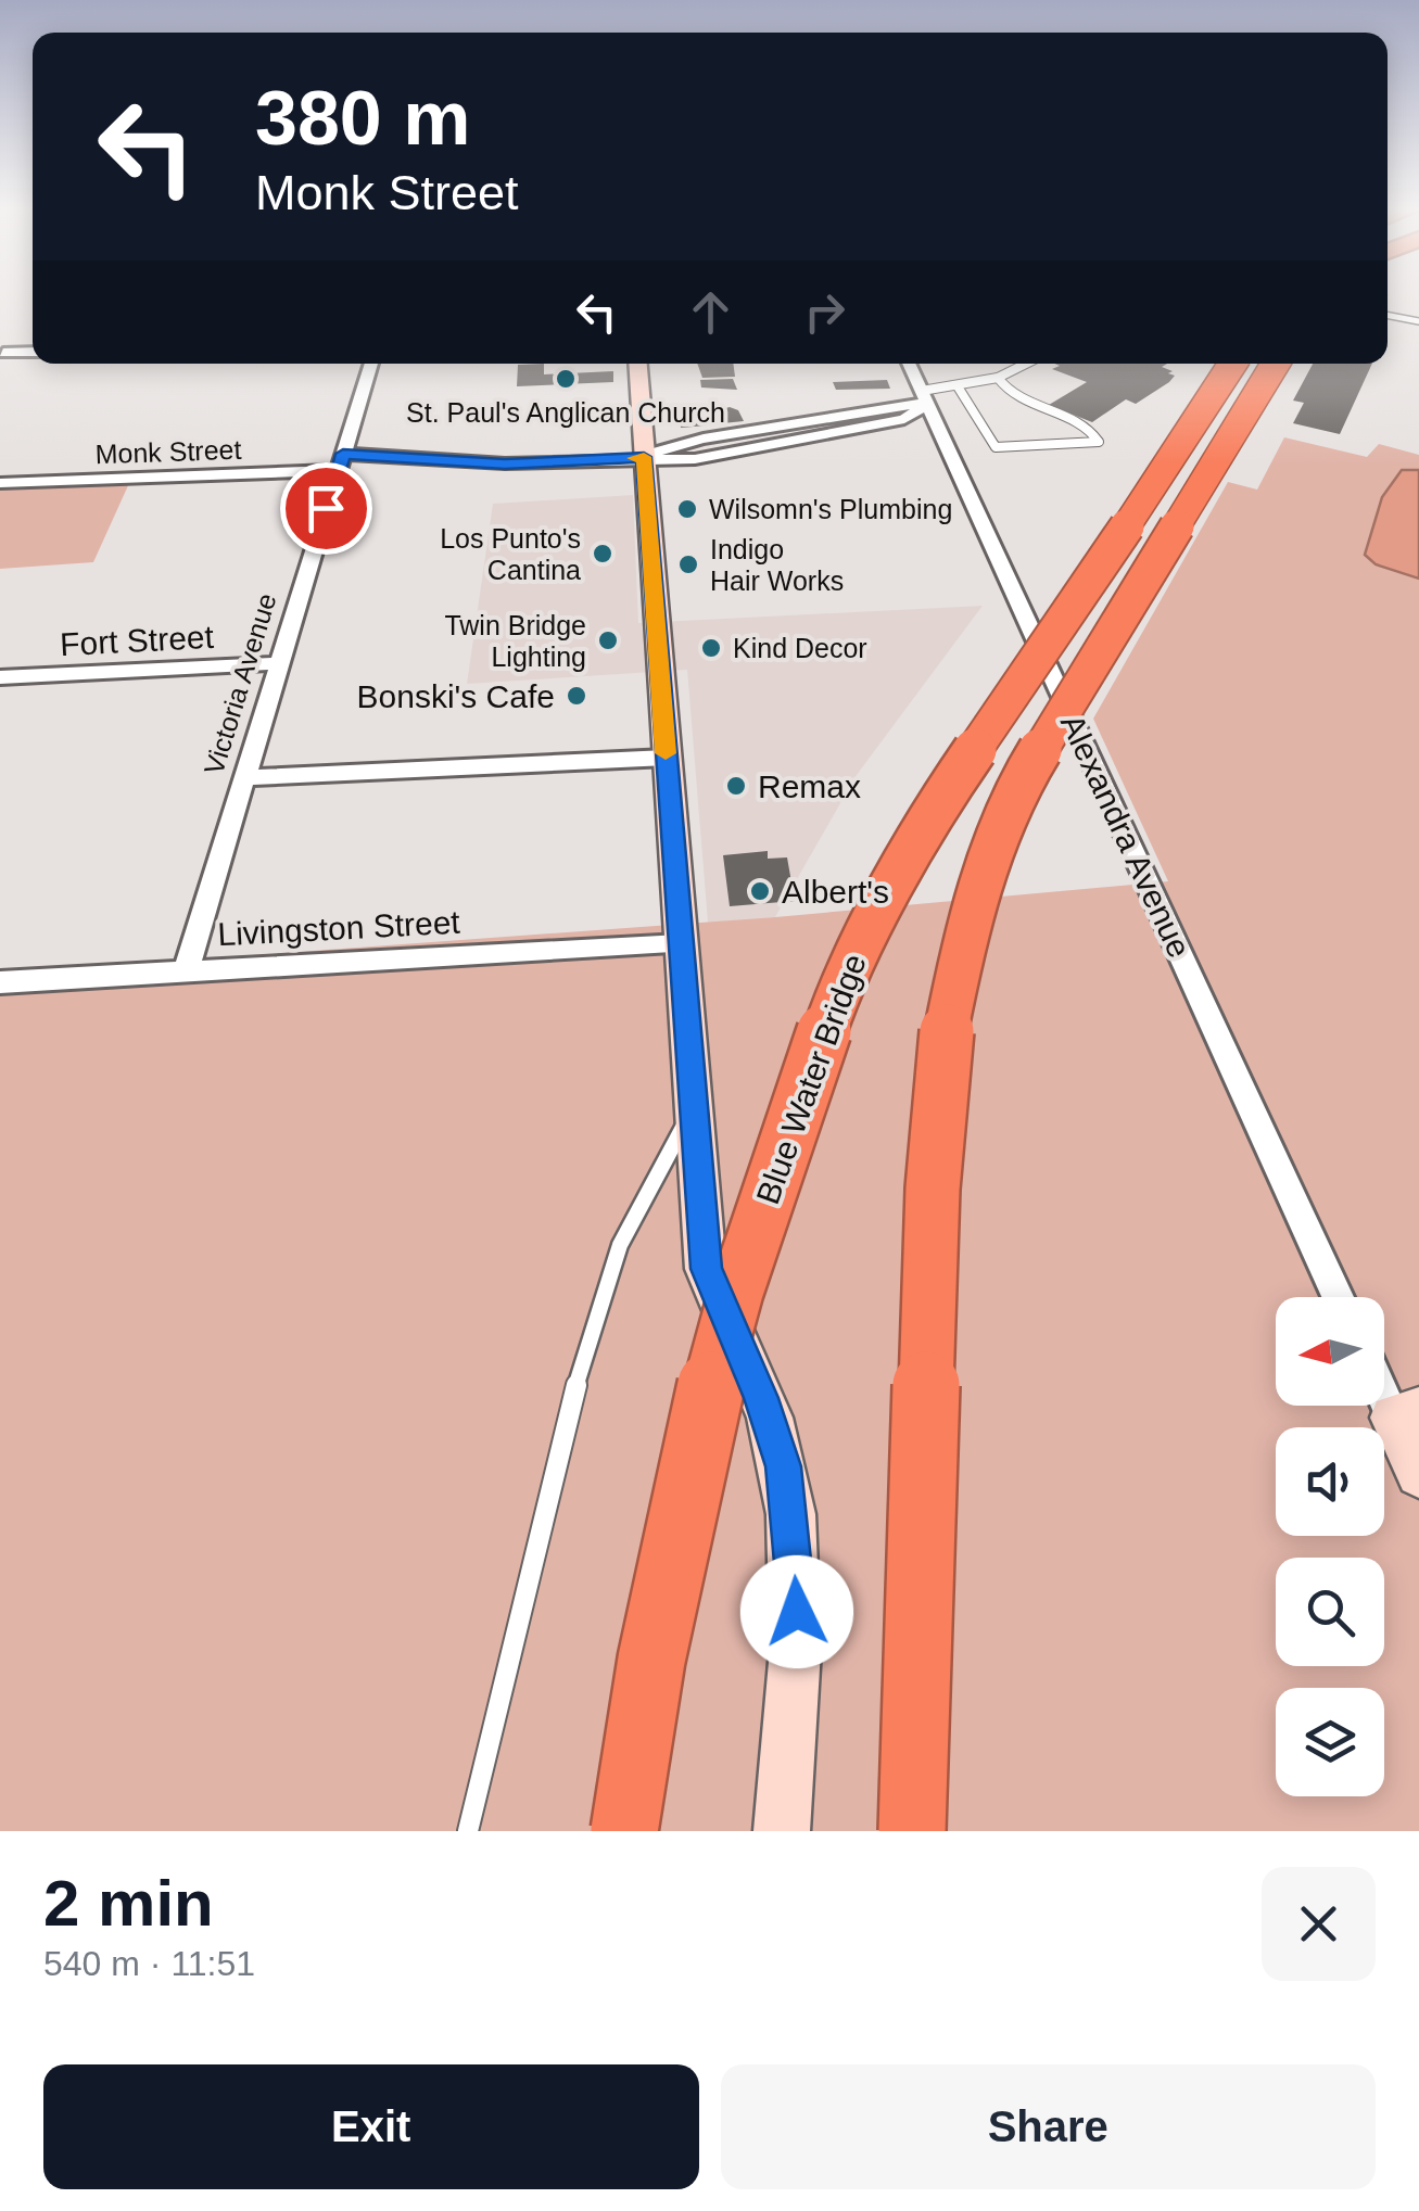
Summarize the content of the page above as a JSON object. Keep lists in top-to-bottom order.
{
  "streets": {
    "highway": ["Blue Water Bridge"],
    "street": [
      "Monk Street",
      "Fort Street",
      "Victoria Avenue",
      "Alexandra Avenue",
      "Livingston Street"
    ]
  },
  "crossings": [
    ["Monk Street", "Victoria Avenue"],
    ["Monk Street", "Alexandra Avenue"],
    ["Fort Street", "Victoria Avenue"],
    ["Victoria Avenue", "Livingston Street"]
  ],
  "places": [
    "St. Paul's Anglican Church",
    "Wilsomn's Plumbing",
    "Los Punto's Cantina",
    "Indigo Hair Works",
    "Twin Bridge Lighting",
    "Kind Decor",
    "Bonski's Cafe",
    "Remax",
    "Albert's"
  ],
  "north": "left",
  "page": {
    "turn": ["380 m", "Monk Street"],
    "heading": ["2 min", "540 m · 11:51"],
    "buttons": ["Exit", "Share"]
  }
}
